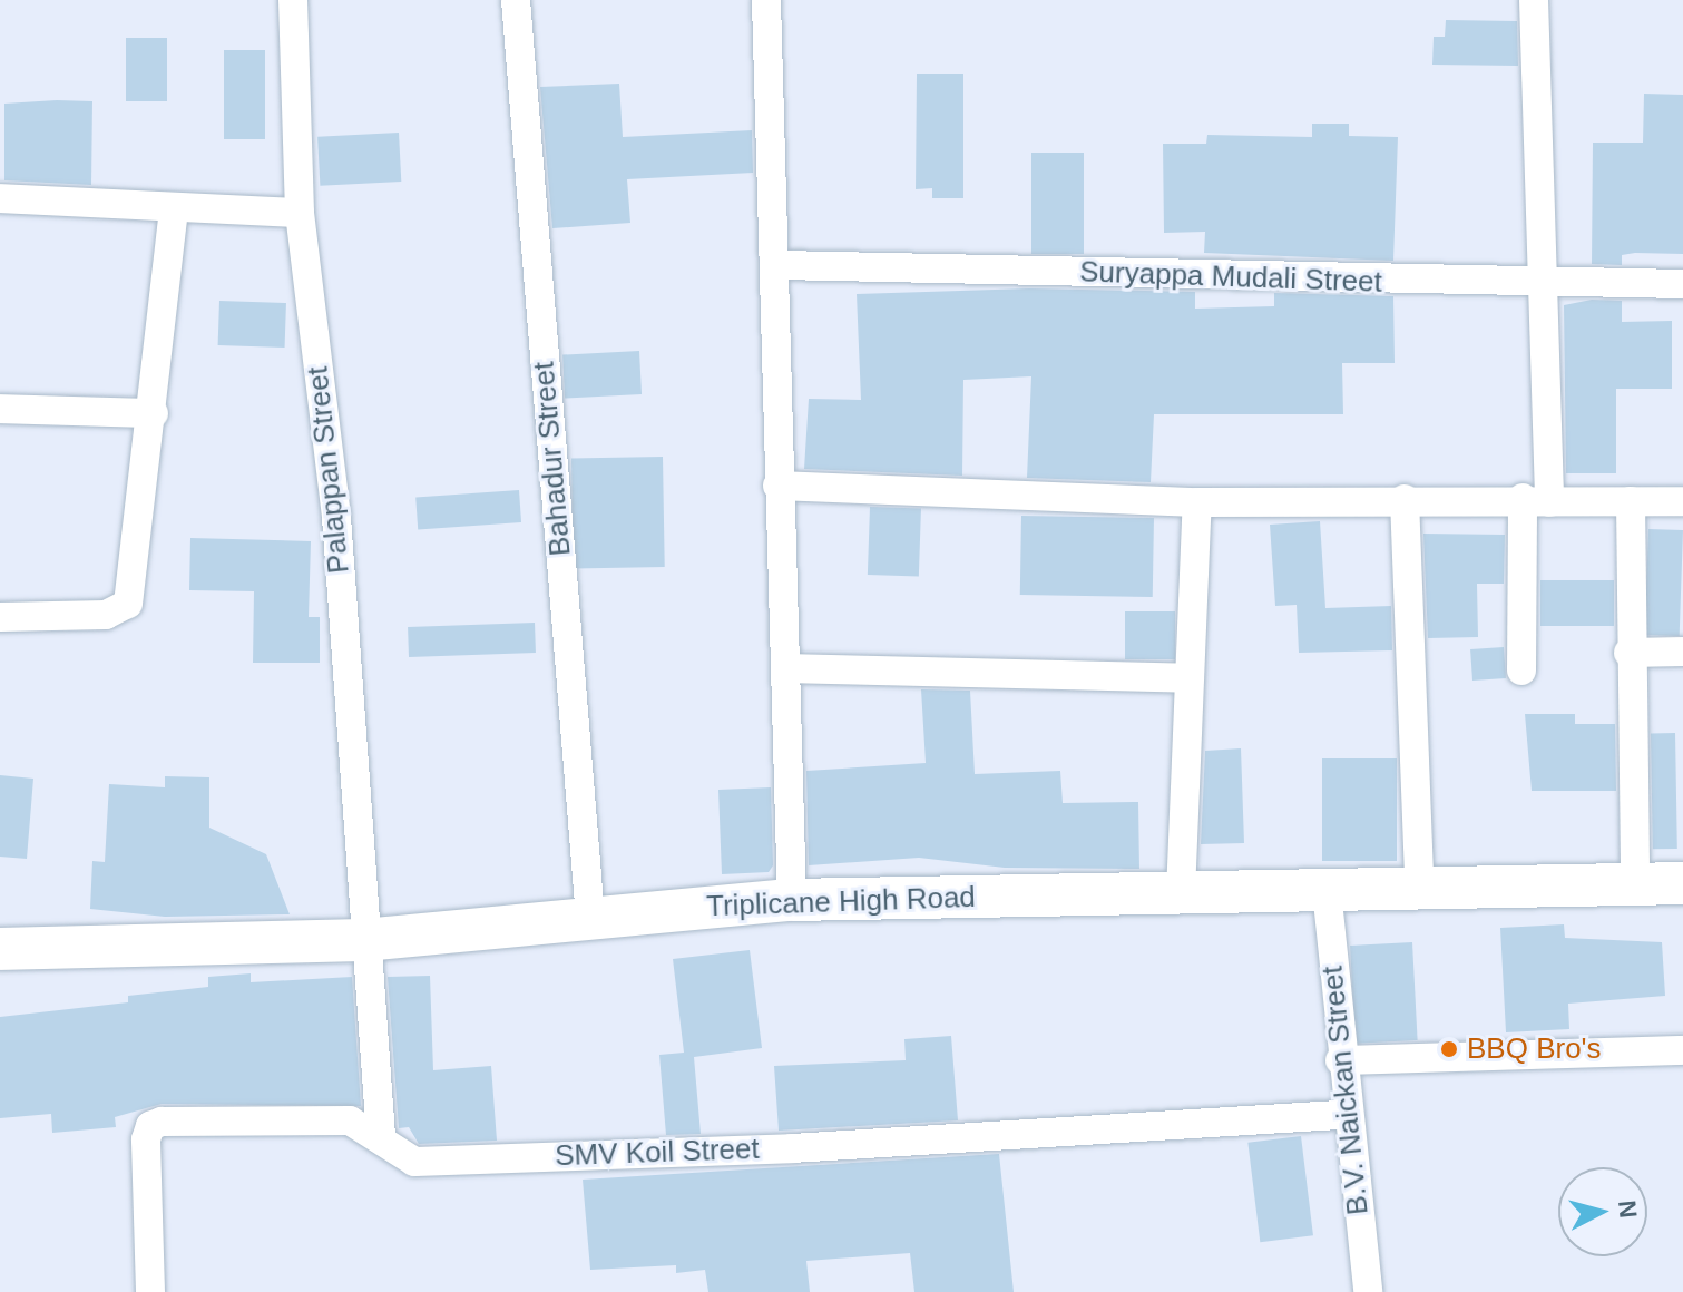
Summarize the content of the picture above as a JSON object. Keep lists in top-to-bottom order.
{
  "streets": {
    "main road": ["Triplicane High Road"],
    "street": [
      "Suryappa Mudali Street",
      "Bahadur Street",
      "Palappan Street",
      "B.V. Naickan Street",
      "SMV Koil Street"
    ]
  },
  "crossings": [
    ["Bahadur Street", "Triplicane High Road"],
    ["Palappan Street", "Triplicane High Road"],
    ["Palappan Street", "SMV Koil Street"],
    ["Triplicane High Road", "B.V. Naickan Street"],
    ["B.V. Naickan Street", "SMV Koil Street"]
  ],
  "places": ["BBQ Bro's"],
  "north": "right"
}
